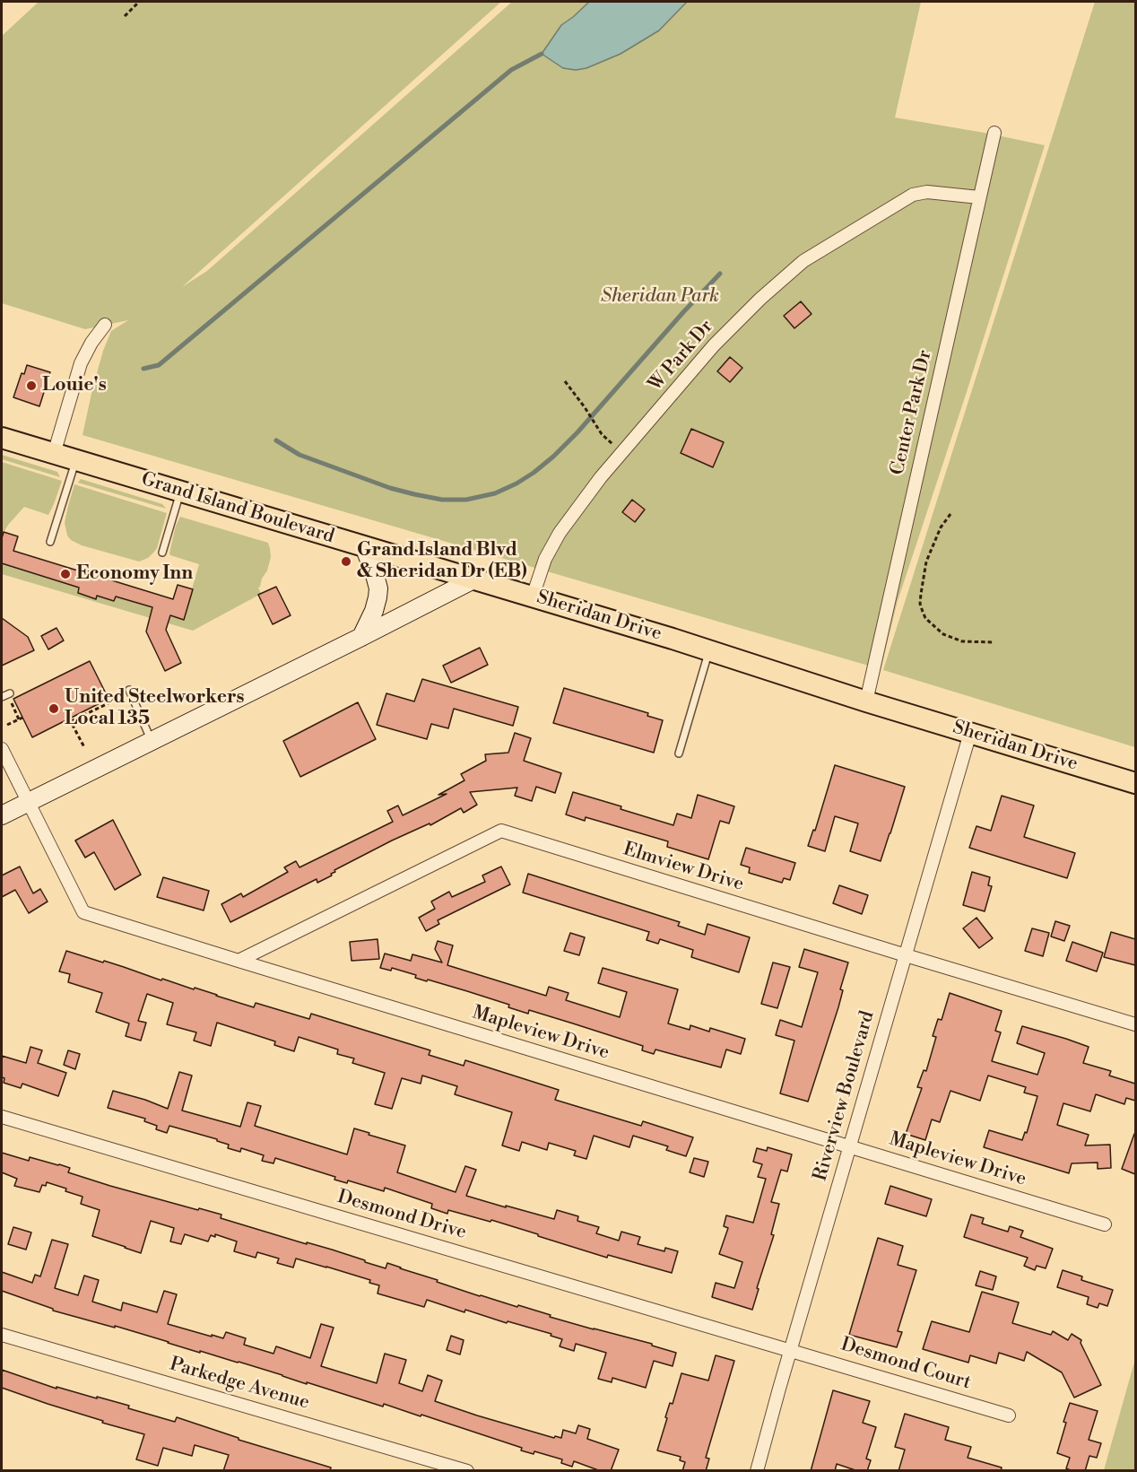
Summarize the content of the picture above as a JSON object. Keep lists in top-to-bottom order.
{
  "streets": {
    "main road": ["Grand Island Boulevard", "Sheridan Drive"],
    "street": [
      "W Park Dr",
      "Center Park Dr",
      "Elmview Drive",
      "Mapleview Drive",
      "Riverview Boulevard",
      "Desmond Drive",
      "Desmond Court",
      "Parkedge Avenue"
    ]
  },
  "crossings": [
    ["W Park Dr", "Center Park Dr"],
    ["W Park Dr", "Sheridan Drive"],
    ["Center Park Dr", "Sheridan Drive"],
    ["Grand Island Boulevard", "Sheridan Drive"],
    ["Sheridan Drive", "Riverview Boulevard"],
    ["Elmview Drive", "Mapleview Drive"],
    ["Elmview Drive", "Riverview Boulevard"],
    ["Mapleview Drive", "Riverview Boulevard"],
    ["Riverview Boulevard", "Desmond Drive"],
    ["Riverview Boulevard", "Desmond Court"],
    ["Desmond Drive", "Desmond Court"]
  ],
  "parks": ["Sheridan Park"],
  "places": [
    "Louie's",
    "Grand Island Blvd & Sheridan Dr (EB)",
    "Economy Inn",
    "United Steelworkers Local 135"
  ]
}
